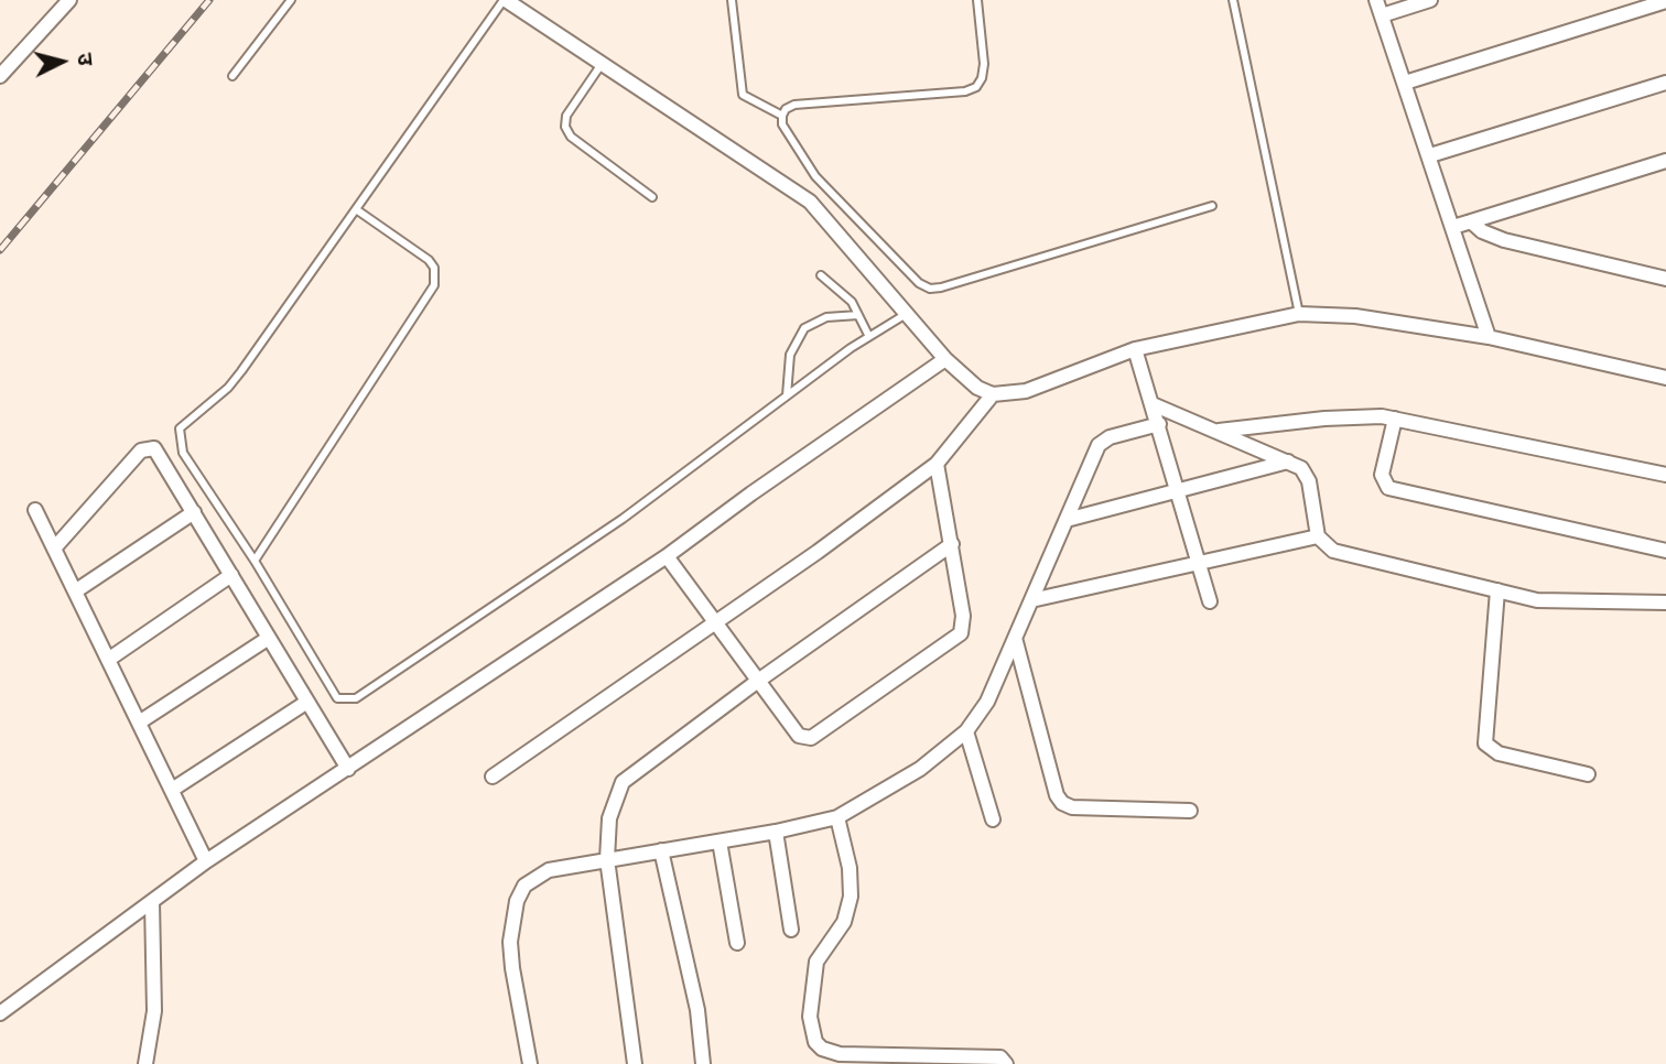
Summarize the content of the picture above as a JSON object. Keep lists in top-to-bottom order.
{
  "north": "right"
}
